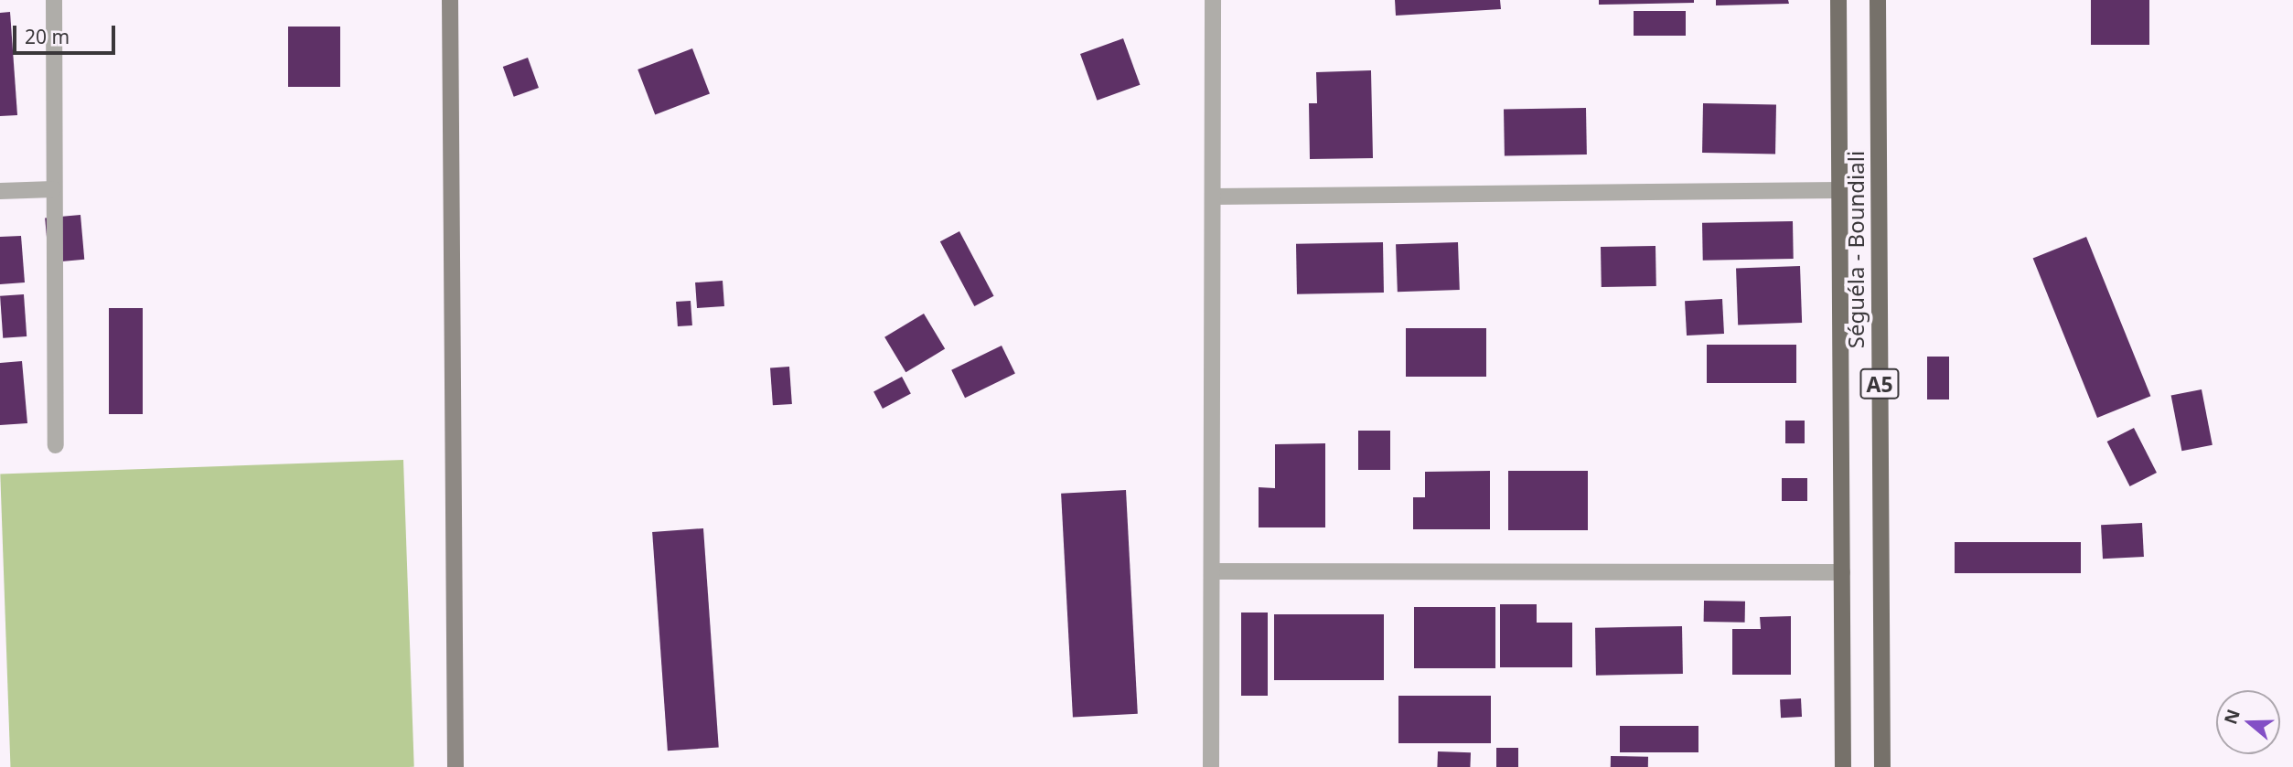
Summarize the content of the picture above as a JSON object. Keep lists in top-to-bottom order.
{
  "streets": {
    "main road": ["Séguéla - Boundiali", "A5"]
  },
  "scale_bar": "20 m",
  "north": "left"
}
